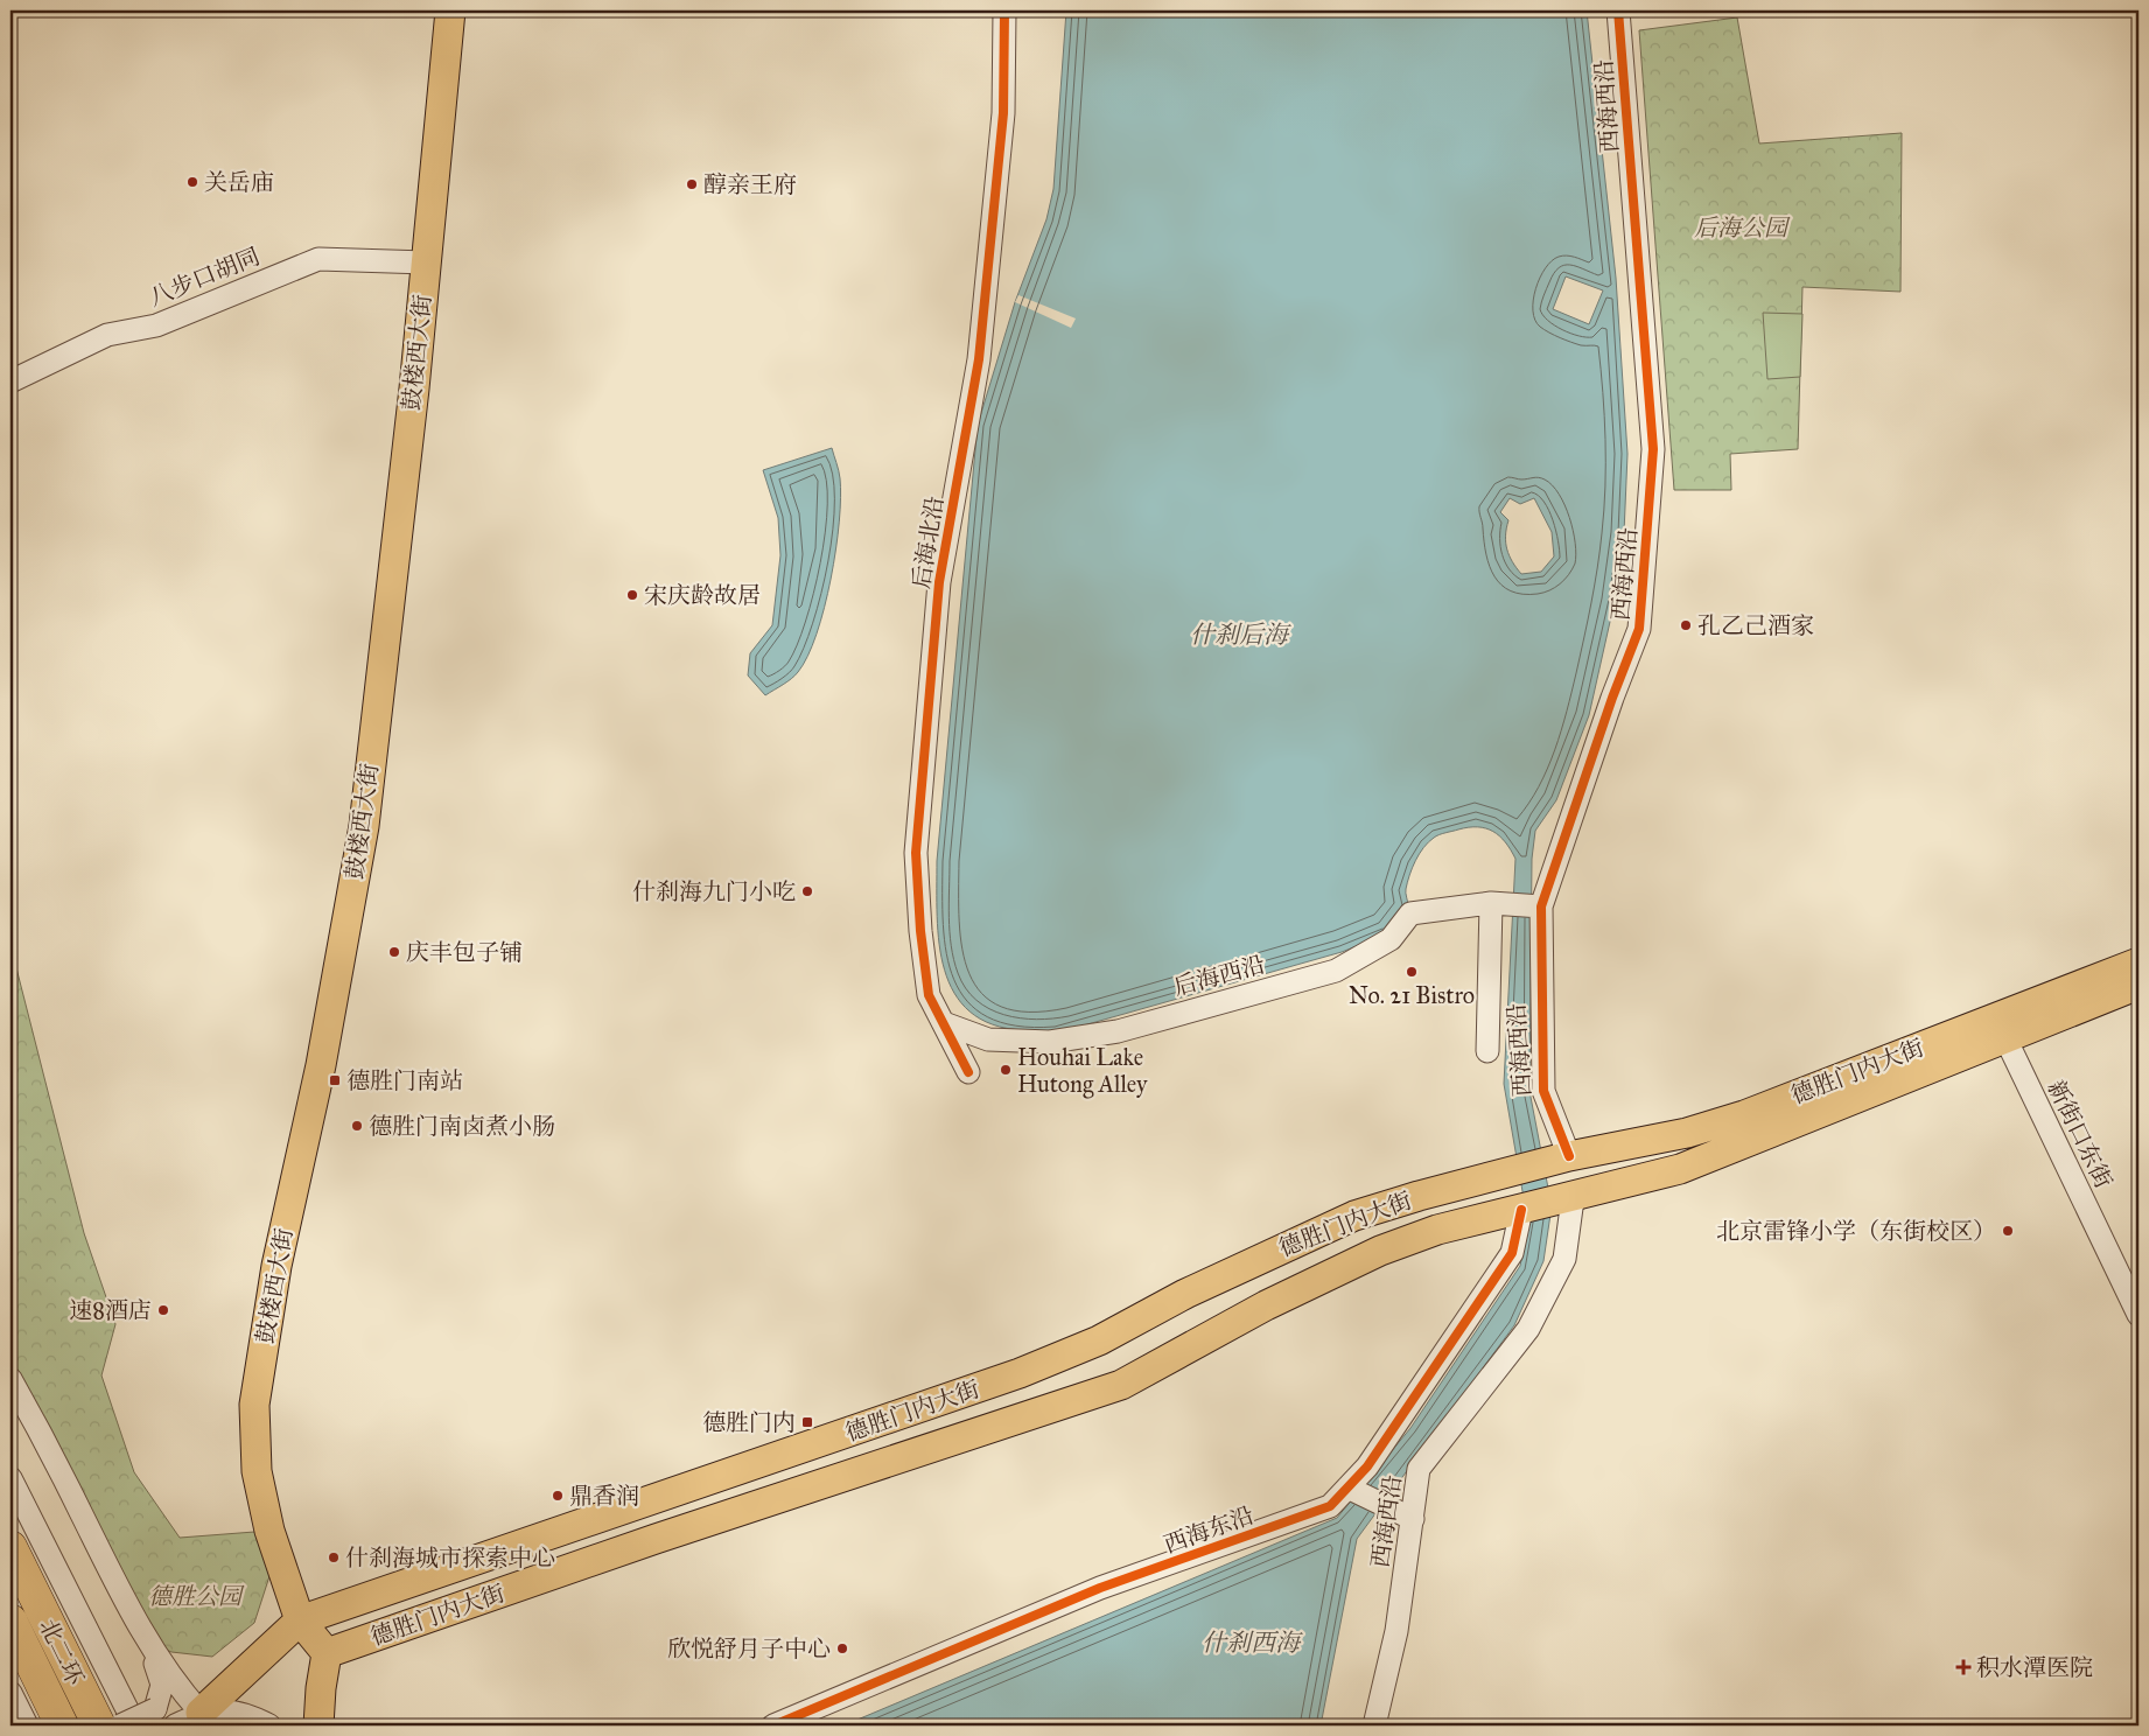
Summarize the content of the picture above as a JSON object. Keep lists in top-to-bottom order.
{
  "streets": {
    "highway": ["北二环"],
    "main road": ["鼓楼西大街", "德胜门内大街"],
    "street": [
      "西海西沿",
      "八步口胡同",
      "后海北沿",
      "后海西沿",
      "新街口东街",
      "西海东沿"
    ]
  },
  "crossings": [
    ["西海西沿", "后海西沿"],
    ["西海西沿", "德胜门内大街"],
    ["八步口胡同", "鼓楼西大街"],
    ["鼓楼西大街", "德胜门内大街"],
    ["后海北沿", "后海西沿"],
    ["德胜门内大街", "新街口东街"],
    ["德胜门内大街", "西海东沿"]
  ],
  "water": ["什刹后海", "什刹西海"],
  "parks": ["后海公园", "德胜公园"],
  "places": {
    "other": [
      "关岳庙",
      "醇亲王府",
      "宋庆龄故居",
      "孔乙己酒家",
      "什刹海九门小吃",
      "庆丰包子铺",
      "No. 21 Bistro",
      "Houhai Lake Hutong Alley",
      "德胜门南卤煮小肠",
      "北京雷锋小学（东街校区）",
      "速8酒店",
      "鼎香润",
      "什刹海城市探索中心",
      "欣悦舒月子中心"
    ],
    "transit": ["德胜门南站", "德胜门内"],
    "health": ["积水潭医院"]
  }
}
